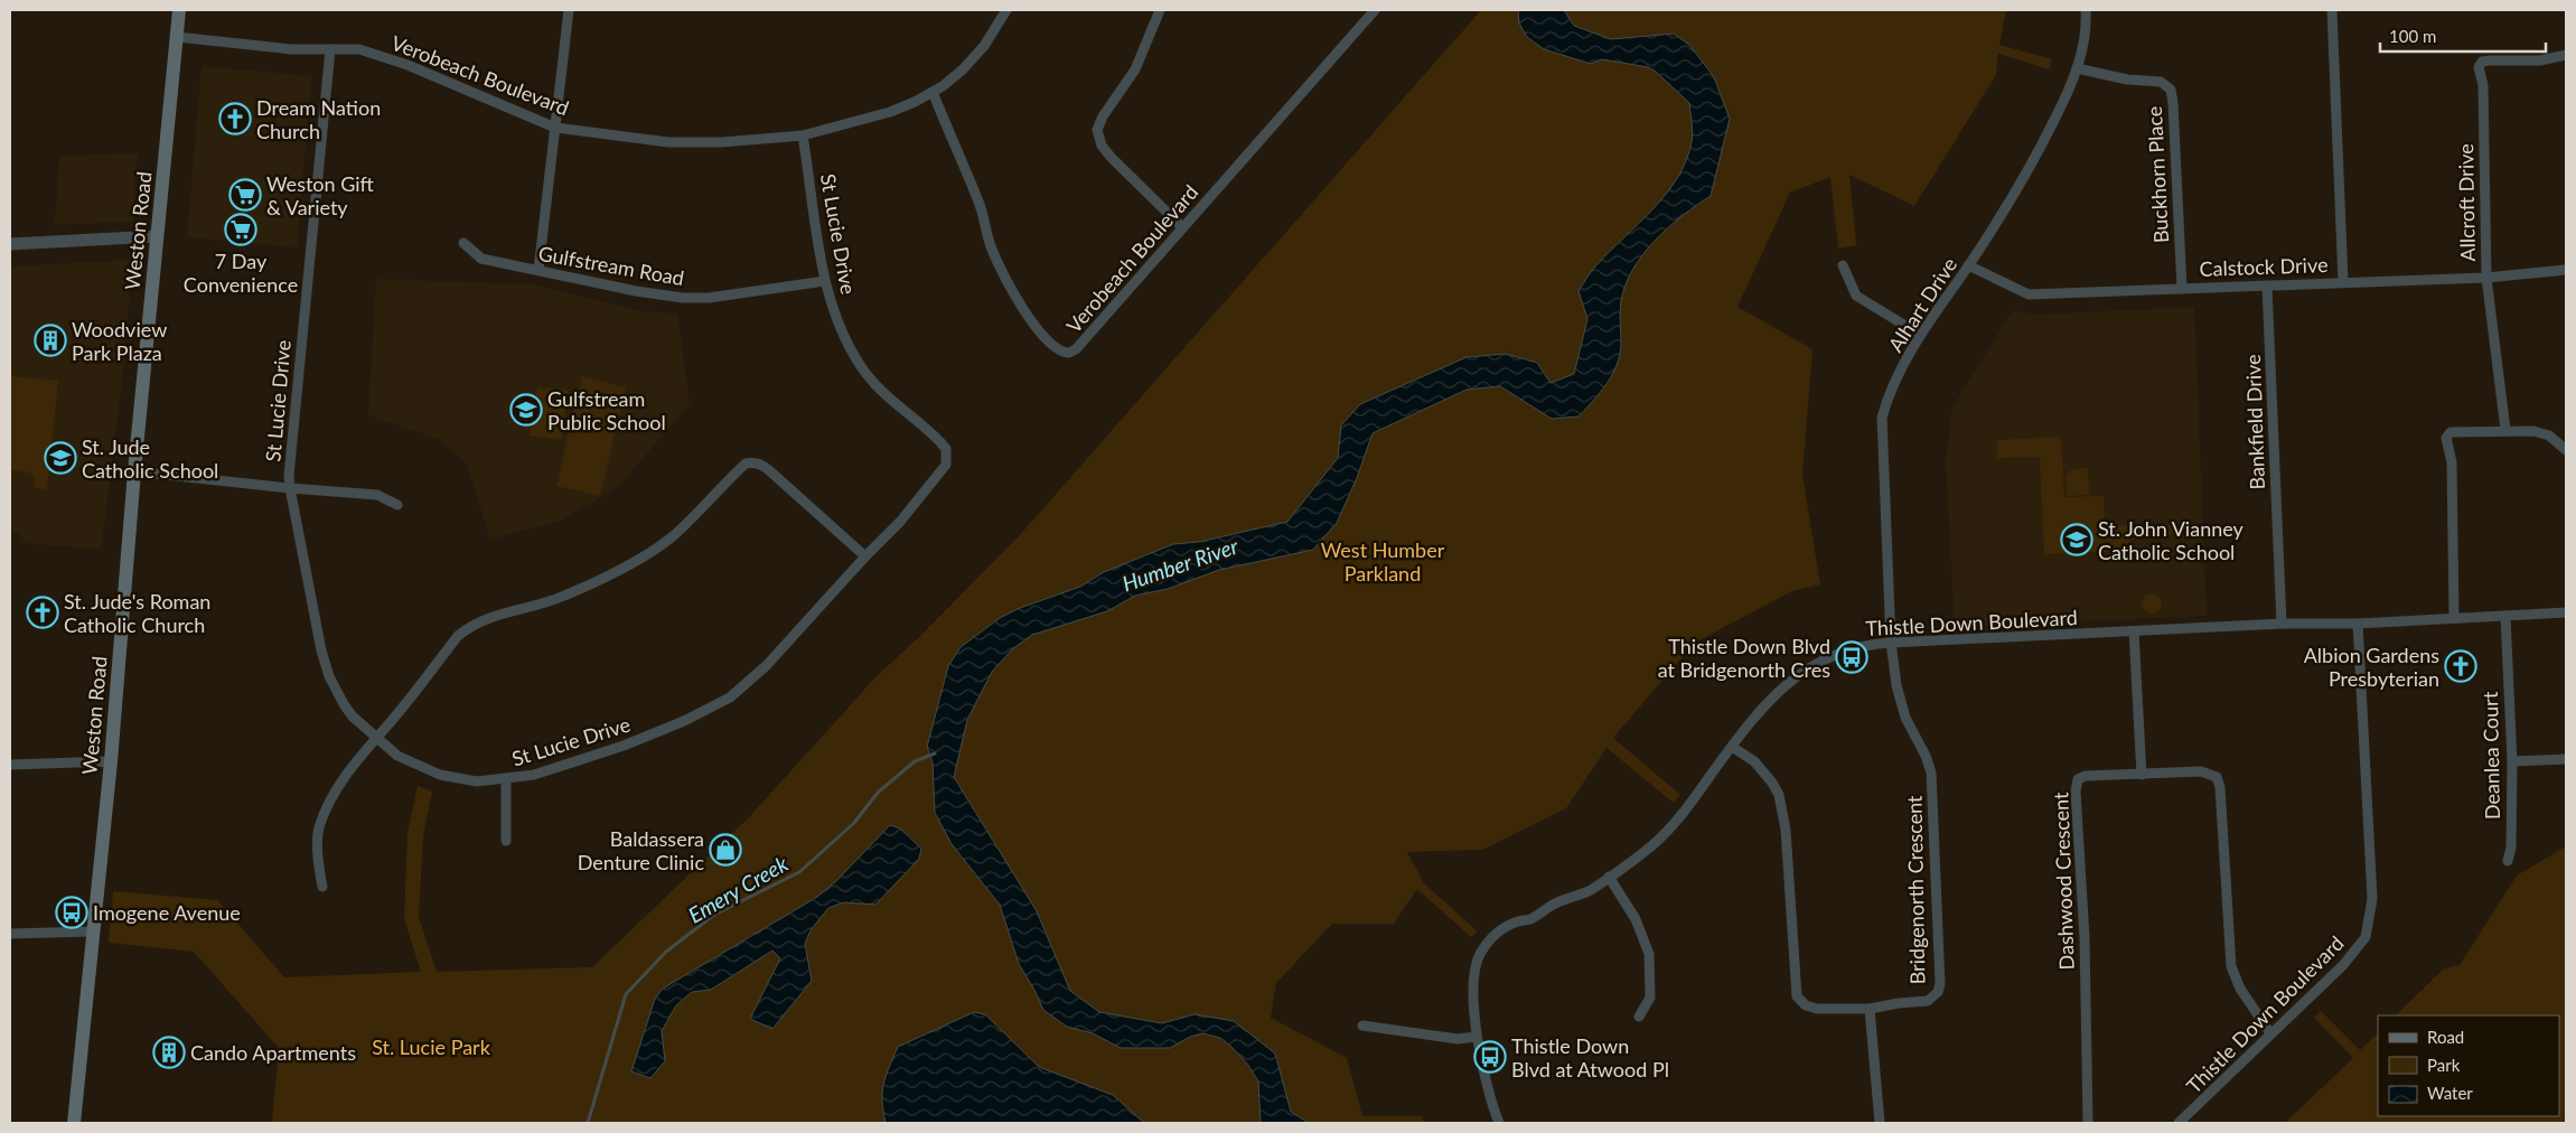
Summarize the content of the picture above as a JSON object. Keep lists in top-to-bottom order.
{
  "streets": {
    "main road": ["Weston Road"],
    "street": [
      "Verobeach Boulevard",
      "Buckhorn Place",
      "Allcroft Drive",
      "St Lucie Drive",
      "Gulfstream Road",
      "Calstock Drive",
      "Alhart Drive",
      "Bankfield Drive",
      "Thistle Down Boulevard",
      "Deanlea Court",
      "Dashwood Crescent",
      "Bridgenorth Crescent"
    ]
  },
  "crossings": [
    ["Verobeach Boulevard", "Weston Road"],
    ["Verobeach Boulevard", "St Lucie Drive"],
    ["Buckhorn Place", "Calstock Drive"],
    ["Buckhorn Place", "Alhart Drive"],
    ["Allcroft Drive", "Calstock Drive"],
    ["St Lucie Drive", "Gulfstream Road"],
    ["Calstock Drive", "Alhart Drive"],
    ["Calstock Drive", "Bankfield Drive"],
    ["Alhart Drive", "Thistle Down Boulevard"],
    ["Alhart Drive", "Bridgenorth Crescent"],
    ["Bankfield Drive", "Thistle Down Boulevard"],
    ["Thistle Down Boulevard", "Deanlea Court"],
    ["Thistle Down Boulevard", "Dashwood Crescent"],
    ["Thistle Down Boulevard", "Bridgenorth Crescent"]
  ],
  "water": ["Humber River", "Emery Creek"],
  "parks": ["West Humber Parkland", "St. Lucie Park"],
  "places": {
    "church": ["Dream Nation Church", "St. Jude's Roman Catholic Church", "Albion Gardens Presbyterian"],
    "supermarket": ["Weston Gift & Variety", "7 Day Convenience"],
    "building": ["Woodview Park Plaza", "Cando Apartments"],
    "school or university": ["Gulfstream Public School", "St. Jude Catholic School", "St. John Vianney Catholic School"],
    "bus stop": ["Thistle Down Blvd at Bridgenorth Cres", "Imogene Avenue", "Thistle Down Blvd at Atwood Pl"],
    "shop": ["Baldassera Denture Clinic"]
  },
  "legend": ["Road", "Park", "Water"],
  "scale_bar": "100 m"
}
